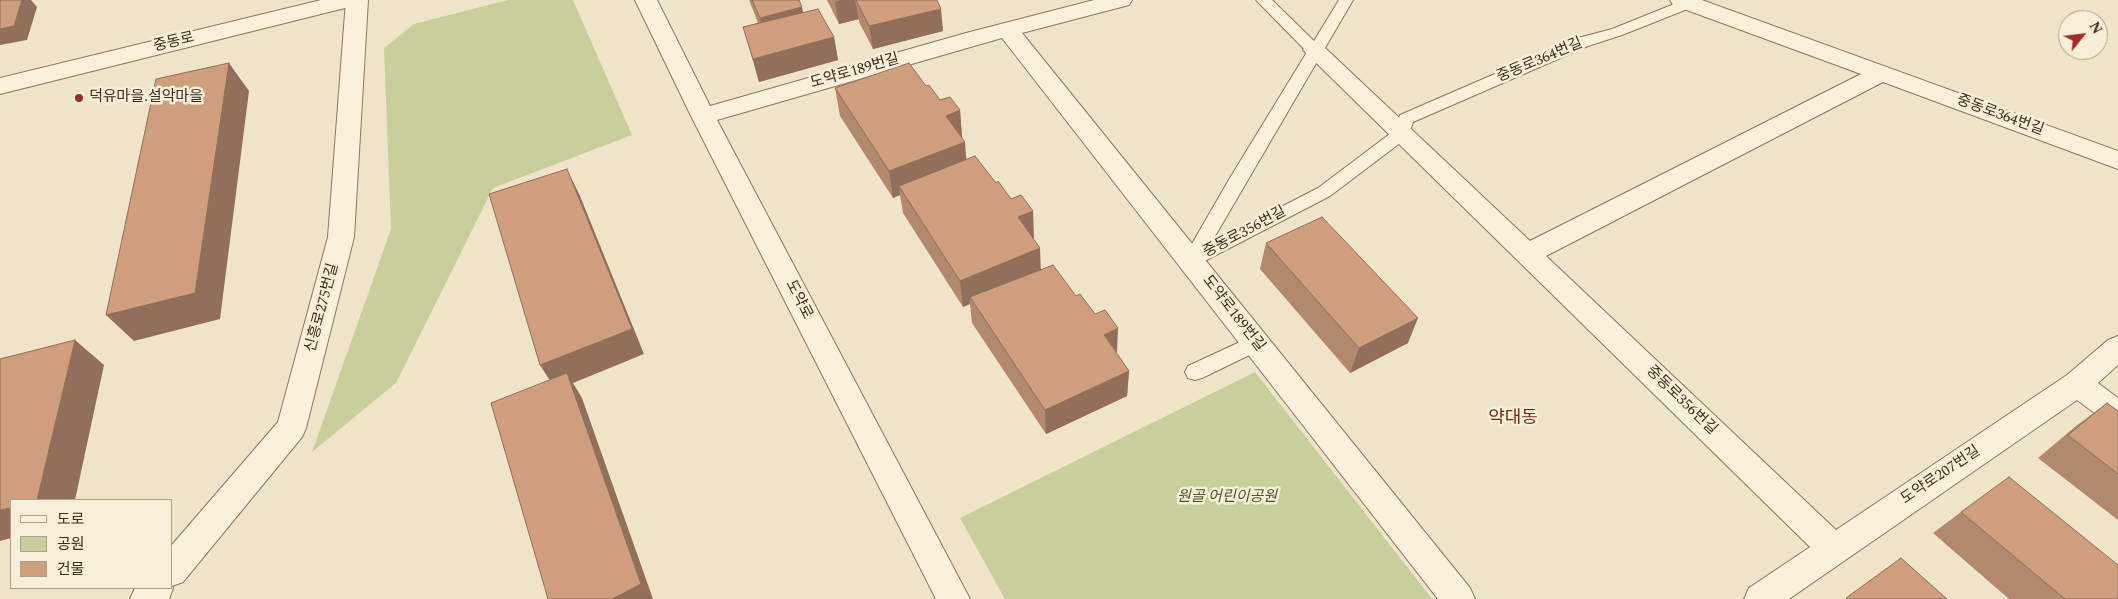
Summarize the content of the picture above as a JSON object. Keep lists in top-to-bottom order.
{
  "streets": {
    "street": [
      "중동로",
      "중동로364번길",
      "도약로189번길",
      "중동로356번길",
      "도약로",
      "신흥로275번길",
      "도약로207번길"
    ]
  },
  "crossings": [
    ["중동로364번길", "중동로356번길"],
    ["도약로189번길", "중동로356번길"],
    ["도약로189번길", "도약로"],
    ["중동로356번길", "도약로207번길"]
  ],
  "districts": ["약대동"],
  "parks": ["원골 어린이공원"],
  "places": ["덕유마을.설악마을"],
  "legend": ["도로", "공원", "건물"],
  "north": "top right"
}
